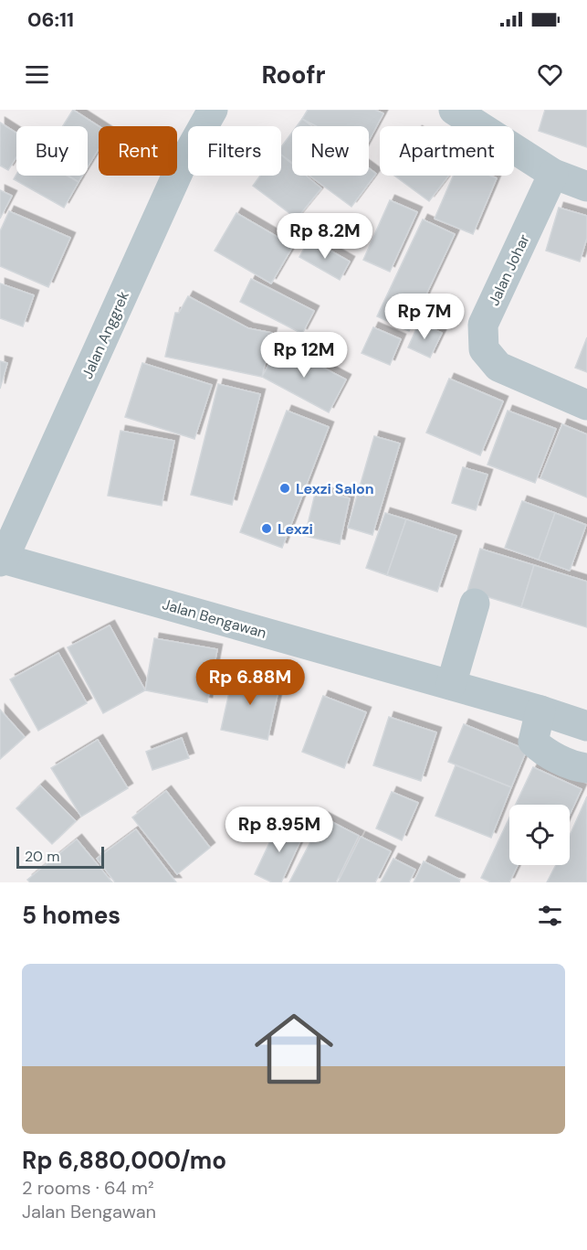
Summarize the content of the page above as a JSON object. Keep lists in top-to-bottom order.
{
  "streets": {
    "street": ["Jalan Johar", "Jalan Anggrek", "Jalan Bengawan"]
  },
  "crossings": [
    ["Jalan Anggrek", "Jalan Bengawan"]
  ],
  "places": ["Lexzi Salon", "Lexzi"],
  "scale_bar": "20 m",
  "page": {
    "status": "06:11",
    "header": "Roofr",
    "chip": [
      "Buy",
      "Rent",
      "Filters",
      "New",
      "Apartment"
    ],
    "price": [
      "Rp 8.2M",
      "Rp 7M",
      "Rp 12M",
      "Rp 6.88M",
      "Rp 8.95M"
    ],
    "scale": "20 m",
    "heading": "5 homes",
    "list": [
      {
        "name": "Rp 6,880,000/mo",
        "note": "2 rooms · 64 m² · Jalan Bengawan"
      }
    ]
  }
}
